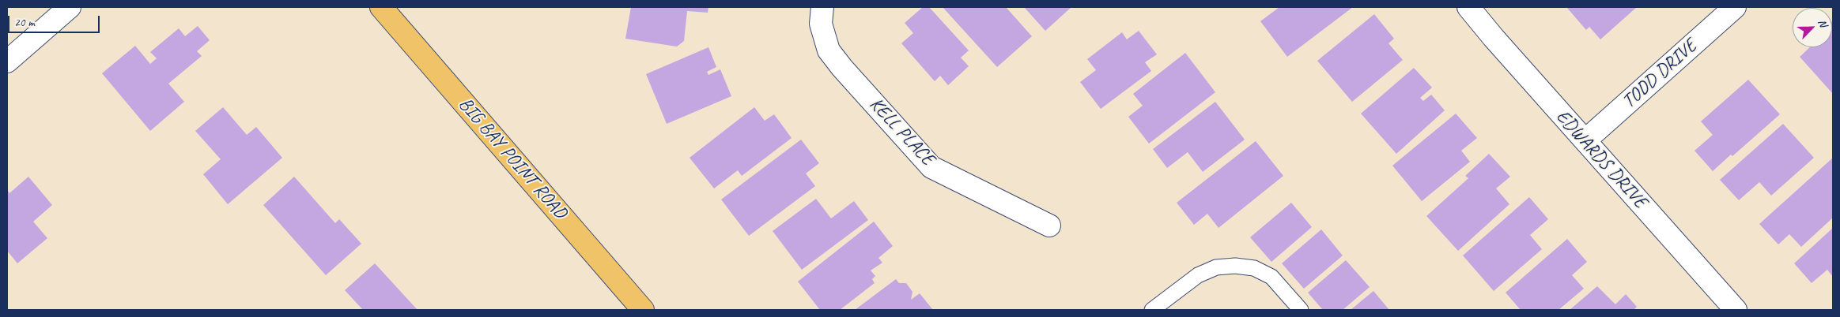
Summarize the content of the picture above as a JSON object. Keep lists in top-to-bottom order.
{
  "streets": {
    "main road": ["BIG BAY POINT ROAD"],
    "street": ["TODD DRIVE", "KELL PLACE", "EDWARDS DRIVE"]
  },
  "crossings": [
    ["TODD DRIVE", "EDWARDS DRIVE"]
  ],
  "scale_bar": "20 m",
  "north": "top right"
}
